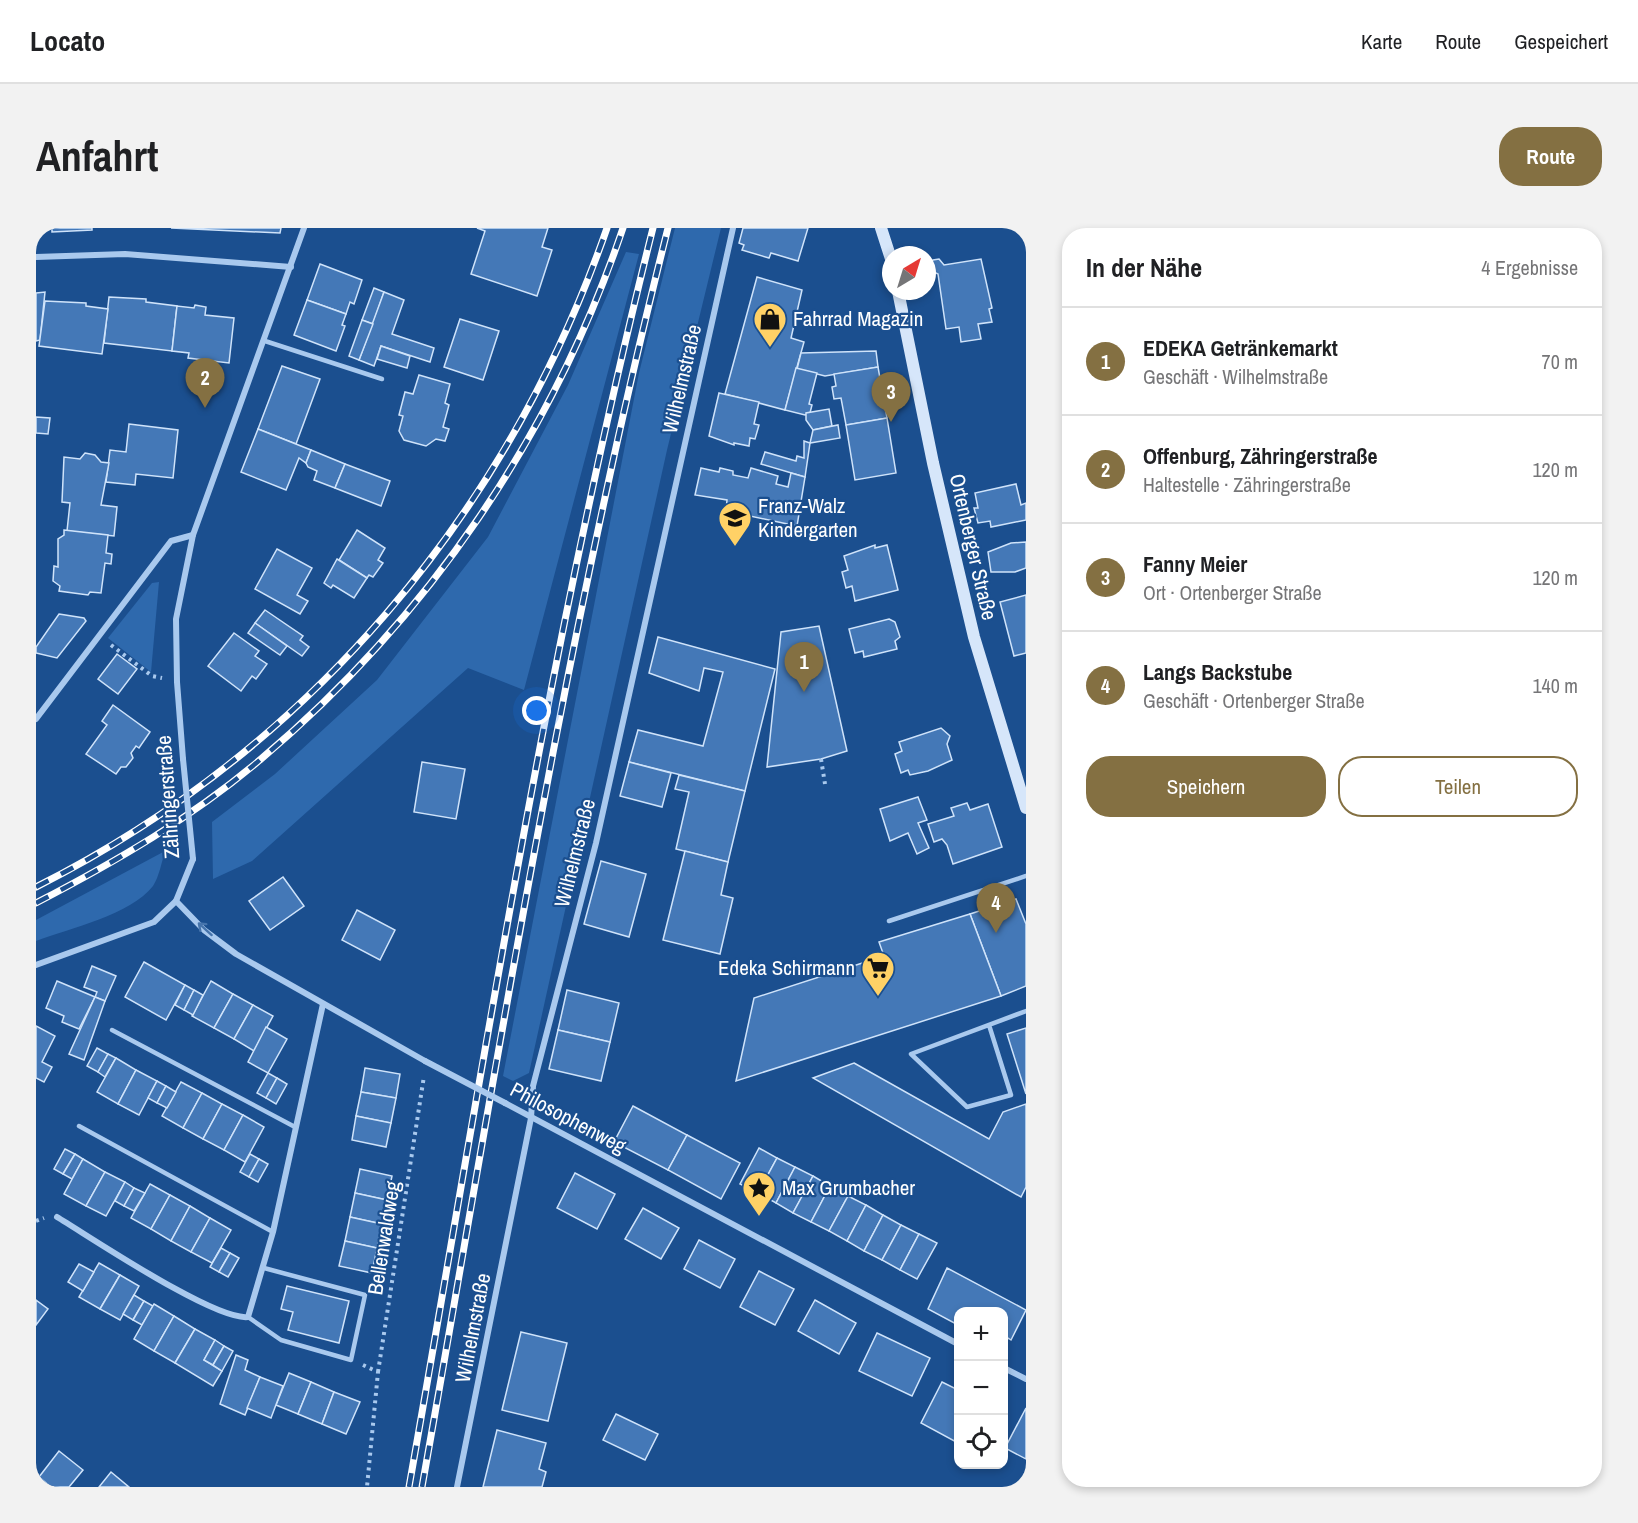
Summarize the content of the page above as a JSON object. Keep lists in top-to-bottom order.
{
  "streets": {
    "main road": ["Ortenberger Straße"],
    "street": ["Wilhelmstraße", "Zähringerstraße", "Philosophenweg"],
    "lane": ["Bellenwaldweg"]
  },
  "crossings": [
    ["Wilhelmstraße", "Philosophenweg"],
    ["Zähringerstraße", "Philosophenweg"],
    ["Philosophenweg", "Bellenwaldweg"]
  ],
  "places": {
    "shop": ["Fahrrad Magazin"],
    "school or university": ["Franz-Walz Kindergarten"],
    "supermarket": ["Edeka Schirmann"],
    "place": ["Max Grumbacher"]
  },
  "north": "top right",
  "page": {
    "header": "Locato",
    "nav": ["Karte", "Route", "Gespeichert"],
    "buttons": [
      "Route",
      ["Speichern", "Teilen"]
    ],
    "title": "Anfahrt",
    "heading": ["In der Nähe", "4 Ergebnisse"],
    "list": [
      {
        "mark": "1",
        "name": "EDEKA Getränkemarkt",
        "note": "Geschäft · Wilhelmstraße",
        "value": "70 m"
      },
      {
        "mark": "2",
        "name": "Offenburg, Zähringerstraße",
        "note": "Haltestelle · Zähringerstraße",
        "value": "120 m"
      },
      {
        "mark": "3",
        "name": "Fanny Meier",
        "note": "Ort · Ortenberger Straße",
        "value": "120 m"
      },
      {
        "mark": "4",
        "name": "Langs Backstube",
        "note": "Geschäft · Ortenberger Straße",
        "value": "140 m"
      }
    ],
    "pins": [
      "2",
      "3",
      "1",
      "4"
    ],
    "map_buttons": ["+", "−"]
  }
}
